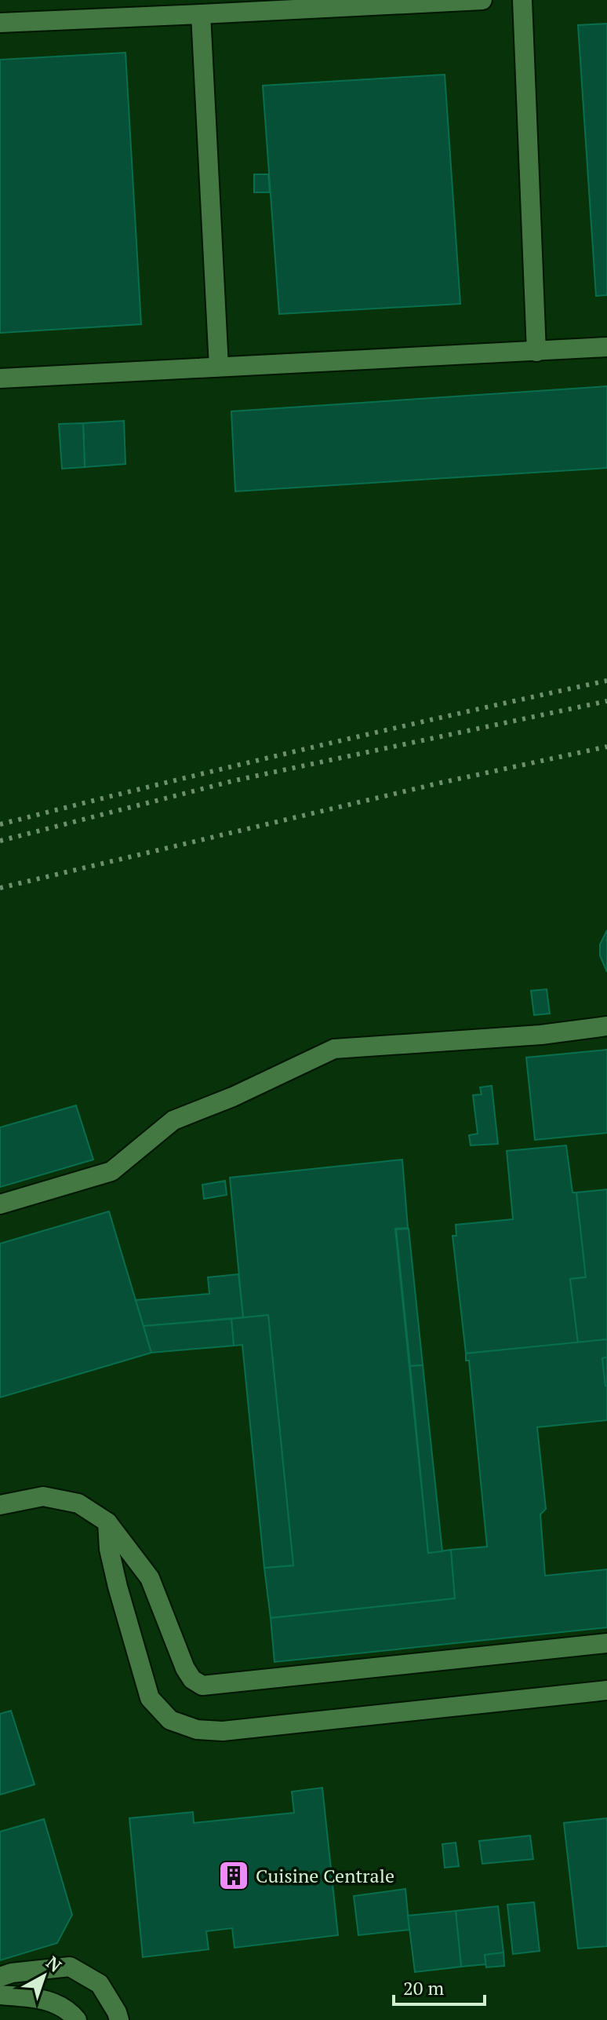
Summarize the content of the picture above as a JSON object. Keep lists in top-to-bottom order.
{
  "places": {
    "building": ["Cuisine Centrale"]
  },
  "scale_bar": "20 m",
  "north": "top right"
}
